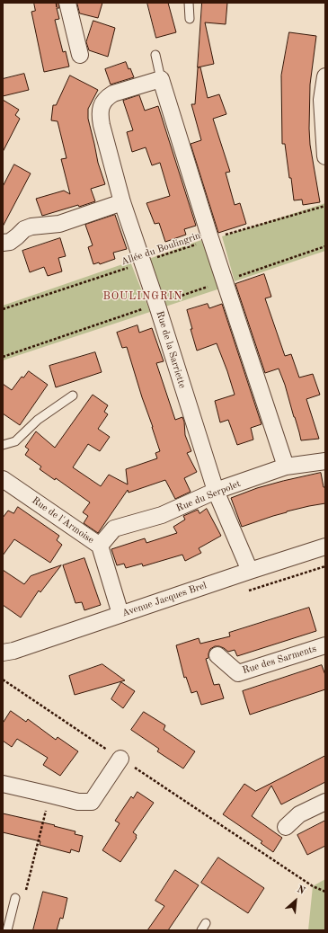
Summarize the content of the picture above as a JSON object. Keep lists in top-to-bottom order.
{
  "streets": {
    "street": [
      "Rue de la Sarriette",
      "Rue du Serpolet",
      "Rue de l'Armoise",
      "Avenue Jacques Brel",
      "Rue des Sarments"
    ],
    "path": ["Allée du Boulingrin"]
  },
  "crossings": [
    ["Allée du Boulingrin", "Rue de la Sarriette"],
    ["Rue de la Sarriette", "Rue du Serpolet"],
    ["Rue de la Sarriette", "Avenue Jacques Brel"],
    ["Rue du Serpolet", "Rue de l'Armoise"],
    ["Rue de l'Armoise", "Avenue Jacques Brel"]
  ],
  "districts": ["BOULINGRIN"],
  "north": "top right"
}
